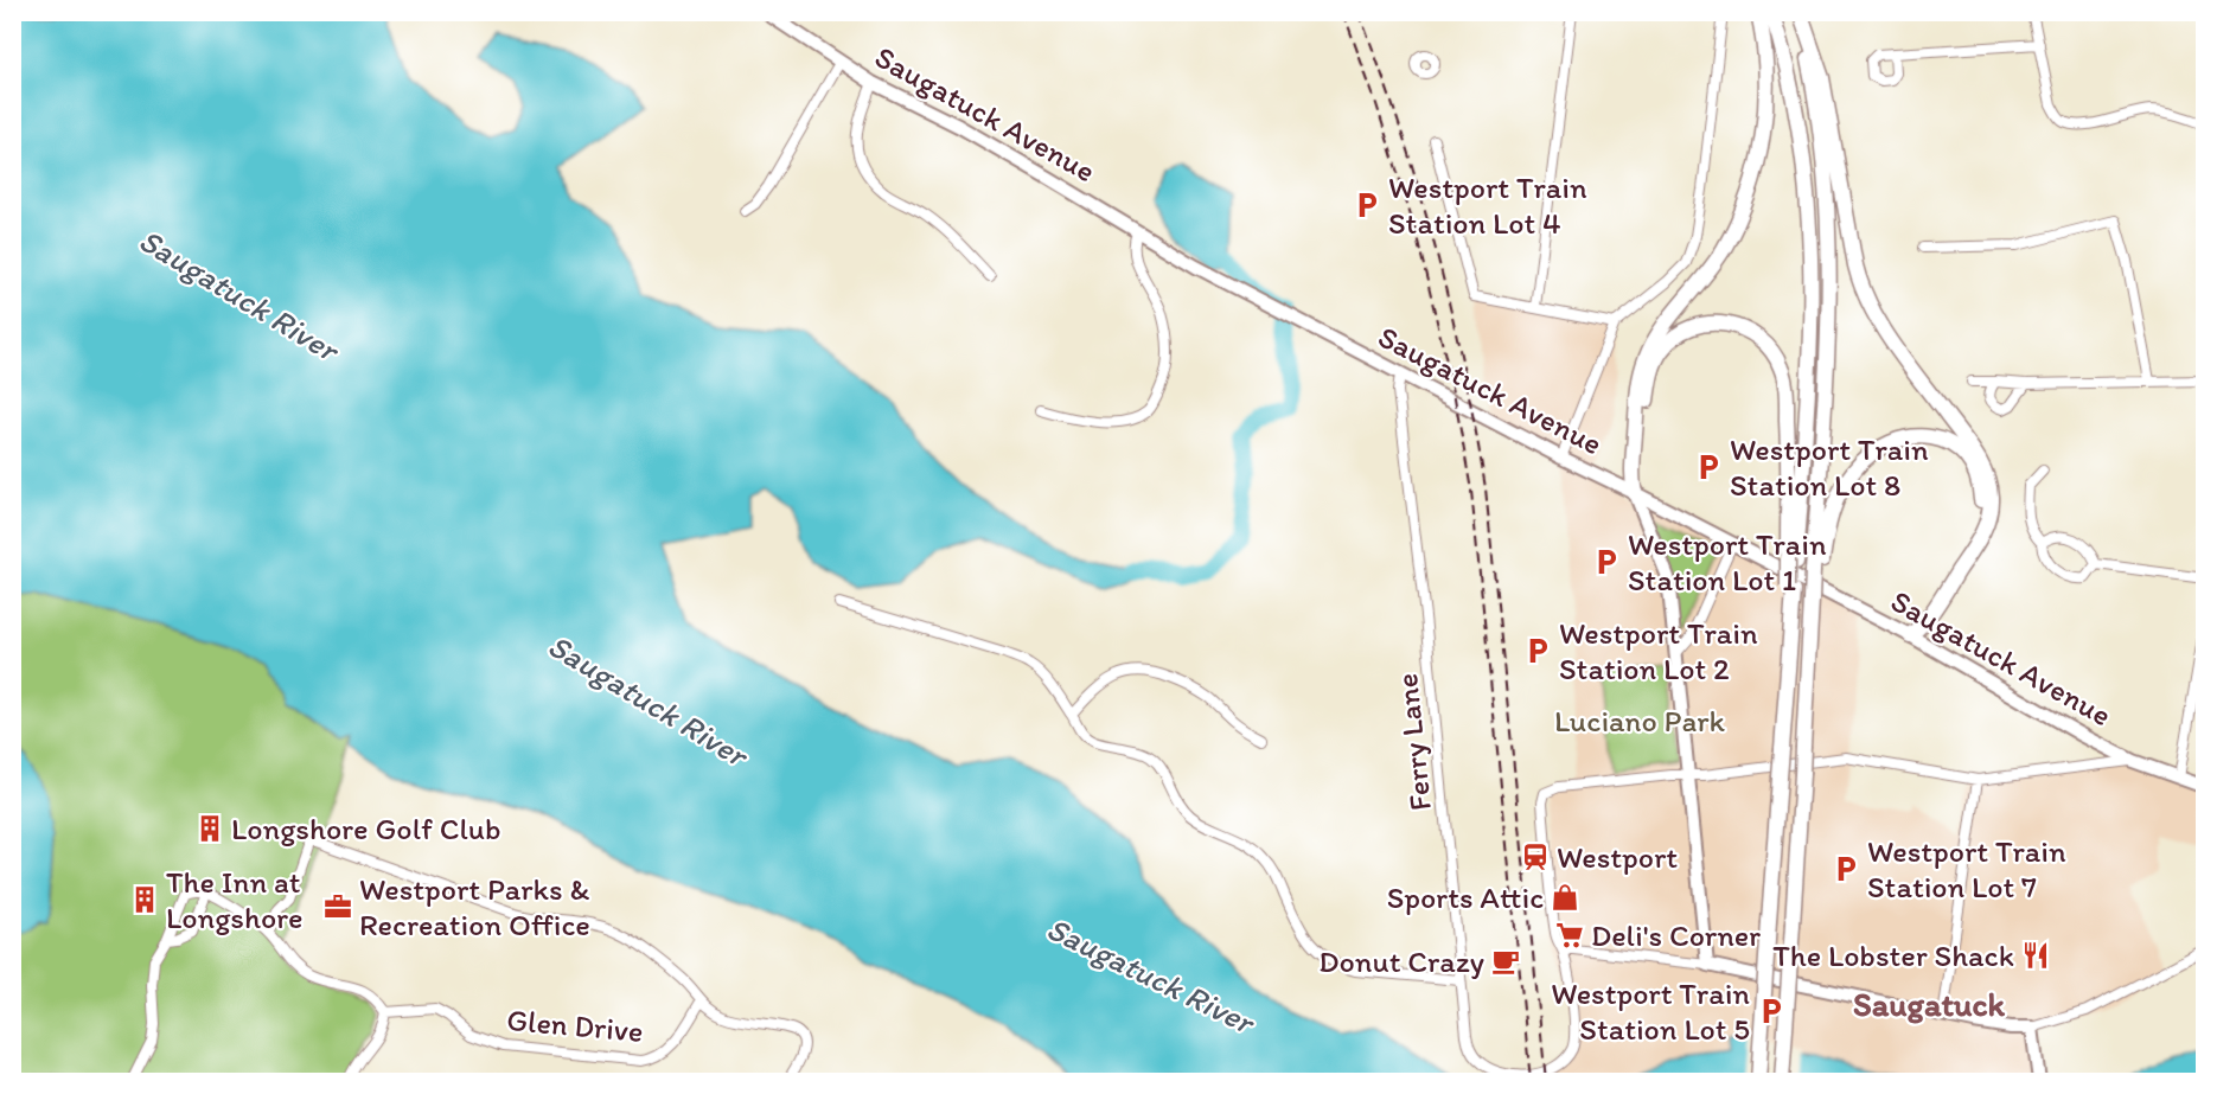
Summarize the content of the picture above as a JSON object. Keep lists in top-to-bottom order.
{
  "streets": {
    "main road": ["Saugatuck Avenue"],
    "street": ["Ferry Lane", "Glen Drive"]
  },
  "crossings": [
    ["Saugatuck Avenue", "Ferry Lane"]
  ],
  "districts": ["Saugatuck"],
  "water": ["Saugatuck River"],
  "parks": ["Luciano Park"],
  "places": {
    "parking": [
      "Westport Train Station Lot 4",
      "Westport Train Station Lot 8",
      "Westport Train Station Lot 1",
      "Westport Train Station Lot 2",
      "Westport Train Station Lot 7",
      "Westport Train Station Lot 5"
    ],
    "building": ["Longshore Golf Club", "The Inn at Longshore"],
    "station": ["Westport"],
    "shop": ["Sports Attic"],
    "office": ["Westport Parks & Recreation Office"],
    "supermarket": ["Deli's Corner"],
    "restaurant": ["The Lobster Shack"],
    "cafe": ["Donut Crazy"]
  }
}
